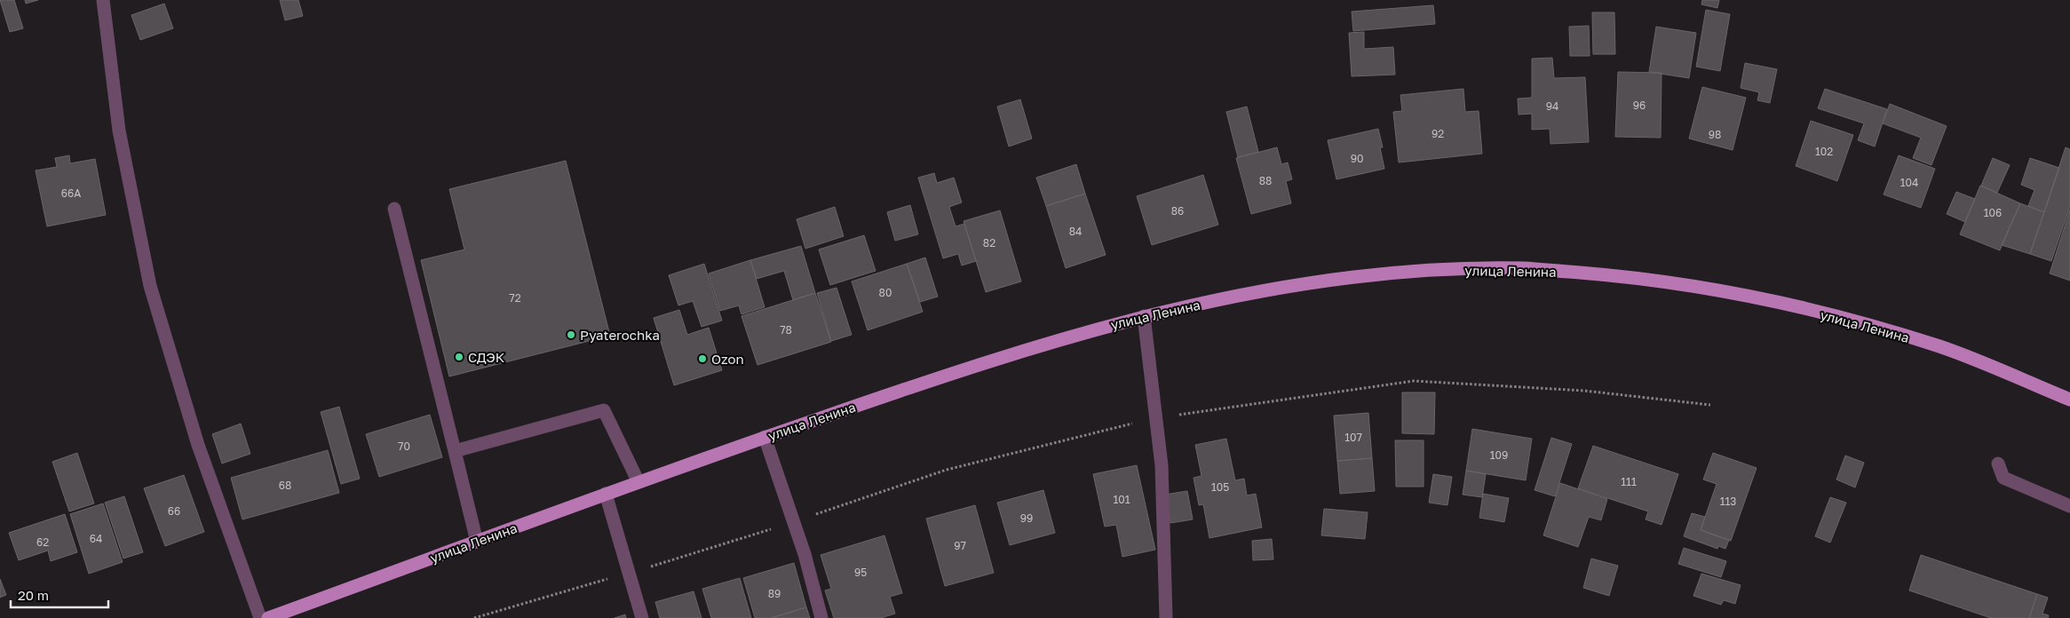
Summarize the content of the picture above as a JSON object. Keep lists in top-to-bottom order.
{
  "streets": {
    "main road": ["улица Ленина"]
  },
  "places": ["Pyaterochka", "СДЭК", "Ozon"],
  "house_numbers": [
    "96",
    "94",
    "92",
    "98",
    "102",
    "90",
    "88",
    "104",
    "66А",
    "86",
    "106",
    "84",
    "82",
    "80",
    "72",
    "78",
    "107",
    "70",
    "109",
    "111",
    "68",
    "105",
    "101",
    "113",
    "66",
    "99",
    "64",
    "62",
    "97",
    "95",
    "89"
  ],
  "scale_bar": "20 m"
}
